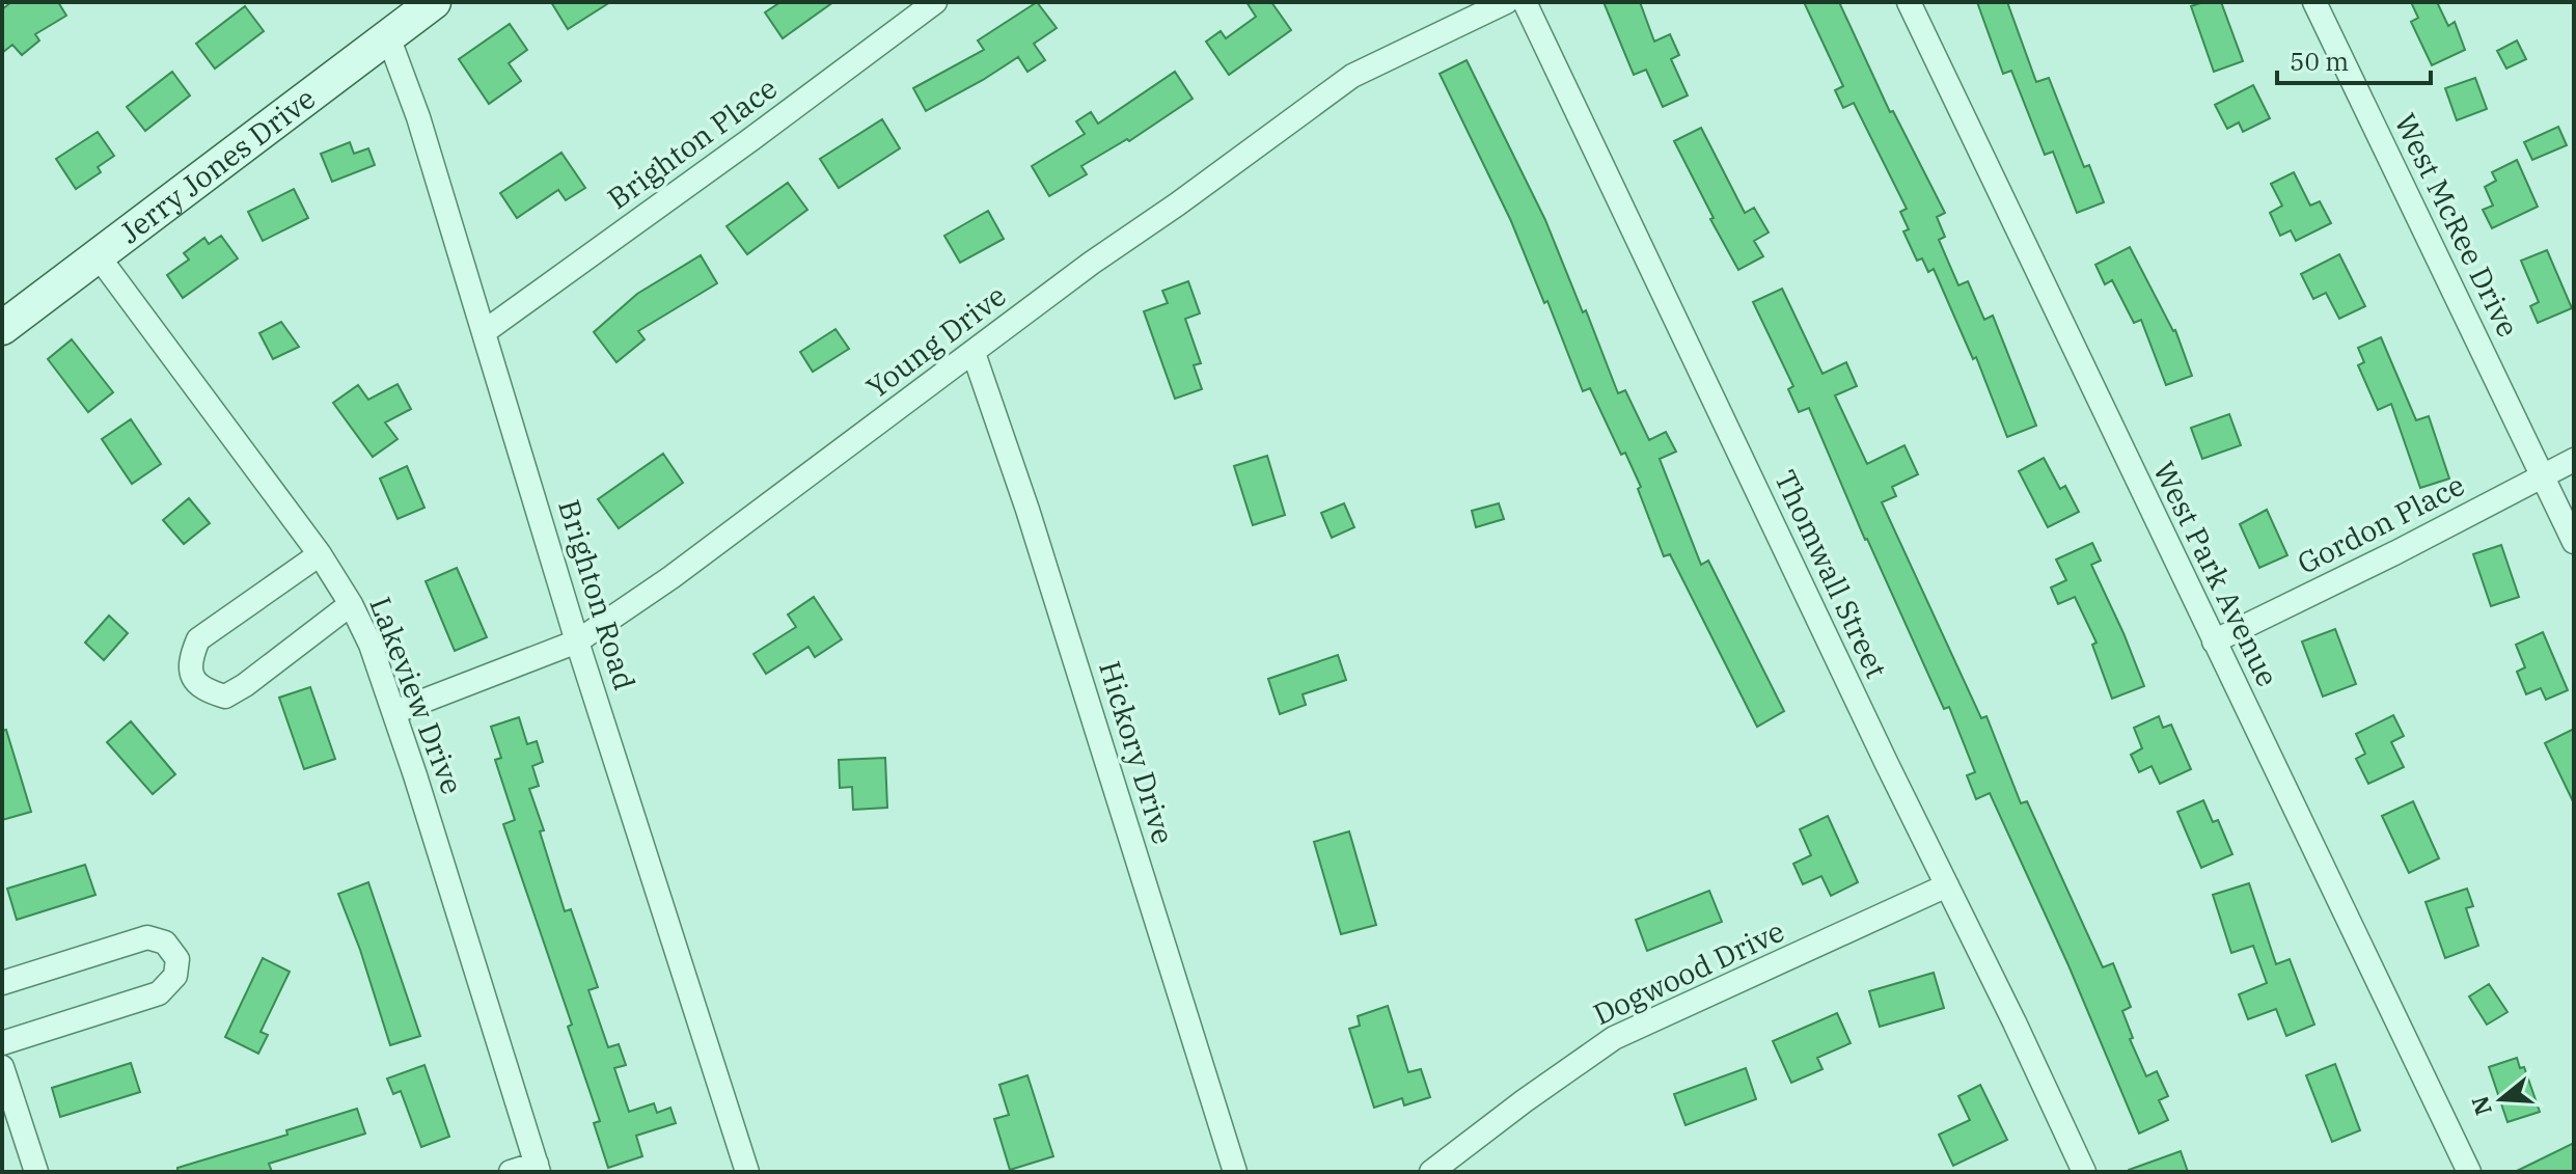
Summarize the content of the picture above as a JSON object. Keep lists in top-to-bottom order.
{
  "streets": {
    "main road": ["Jerry Jones Drive"],
    "street": [
      "Brighton Place",
      "West McRee Drive",
      "Young Drive",
      "Gordon Place",
      "Thomwall Street",
      "West Park Avenue",
      "Brighton Road",
      "Lakeview Drive",
      "Hickory Drive",
      "Dogwood Drive"
    ]
  },
  "crossings": [
    ["Brighton Place", "Brighton Road"],
    ["Jerry Jones Drive", "Brighton Road"],
    ["Jerry Jones Drive", "Lakeview Drive"],
    ["West McRee Drive", "Gordon Place"],
    ["Young Drive", "Brighton Road"],
    ["Young Drive", "Lakeview Drive"],
    ["Young Drive", "Hickory Drive"],
    ["Gordon Place", "West Park Avenue"],
    ["Thomwall Street", "Dogwood Drive"]
  ],
  "scale_bar": "50 m",
  "north": "left"
}
